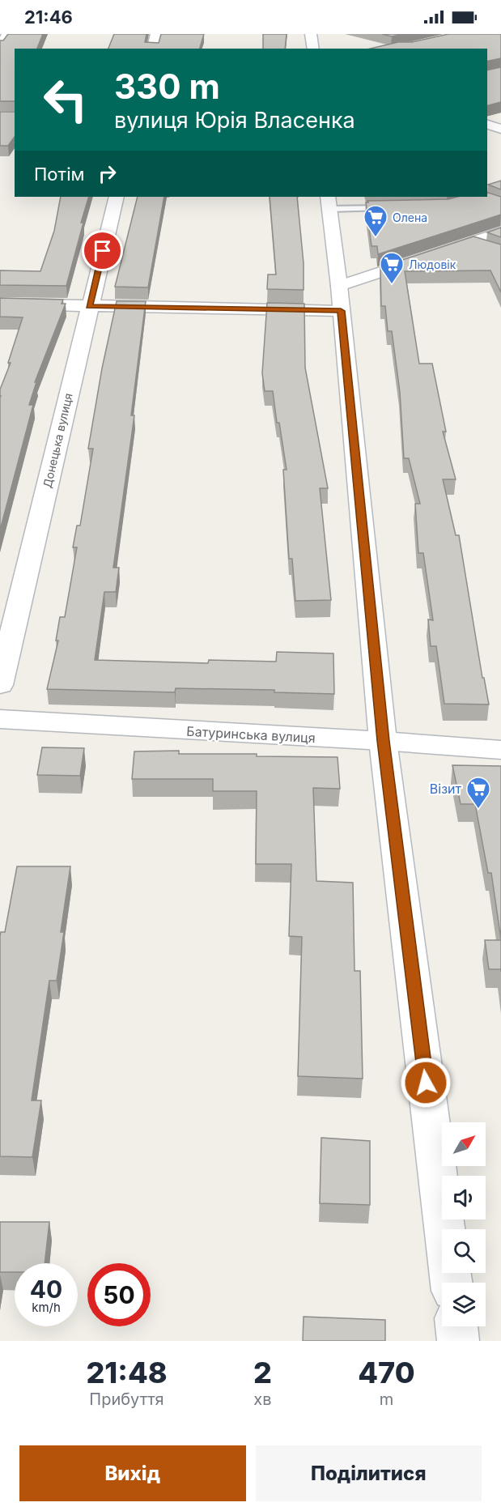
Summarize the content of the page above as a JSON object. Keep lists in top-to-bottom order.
{
  "streets": {
    "street": ["Донецька вулиця", "Батуринська вулиця"]
  },
  "places": {
    "supermarket": ["Олена", "Людовік", "Візит"]
  },
  "north": "top right",
  "page": {
    "status": "21:46",
    "turn": ["330 m", "вулиця Юрія Власенка"],
    "then": "Потім",
    "speed": "40 km/h",
    "limit": "50",
    "eta": [
      "21:48",
      "Прибуття",
      "2",
      "хв",
      "470",
      "m"
    ],
    "buttons": ["Вихід", "Поділитися"]
  }
}
